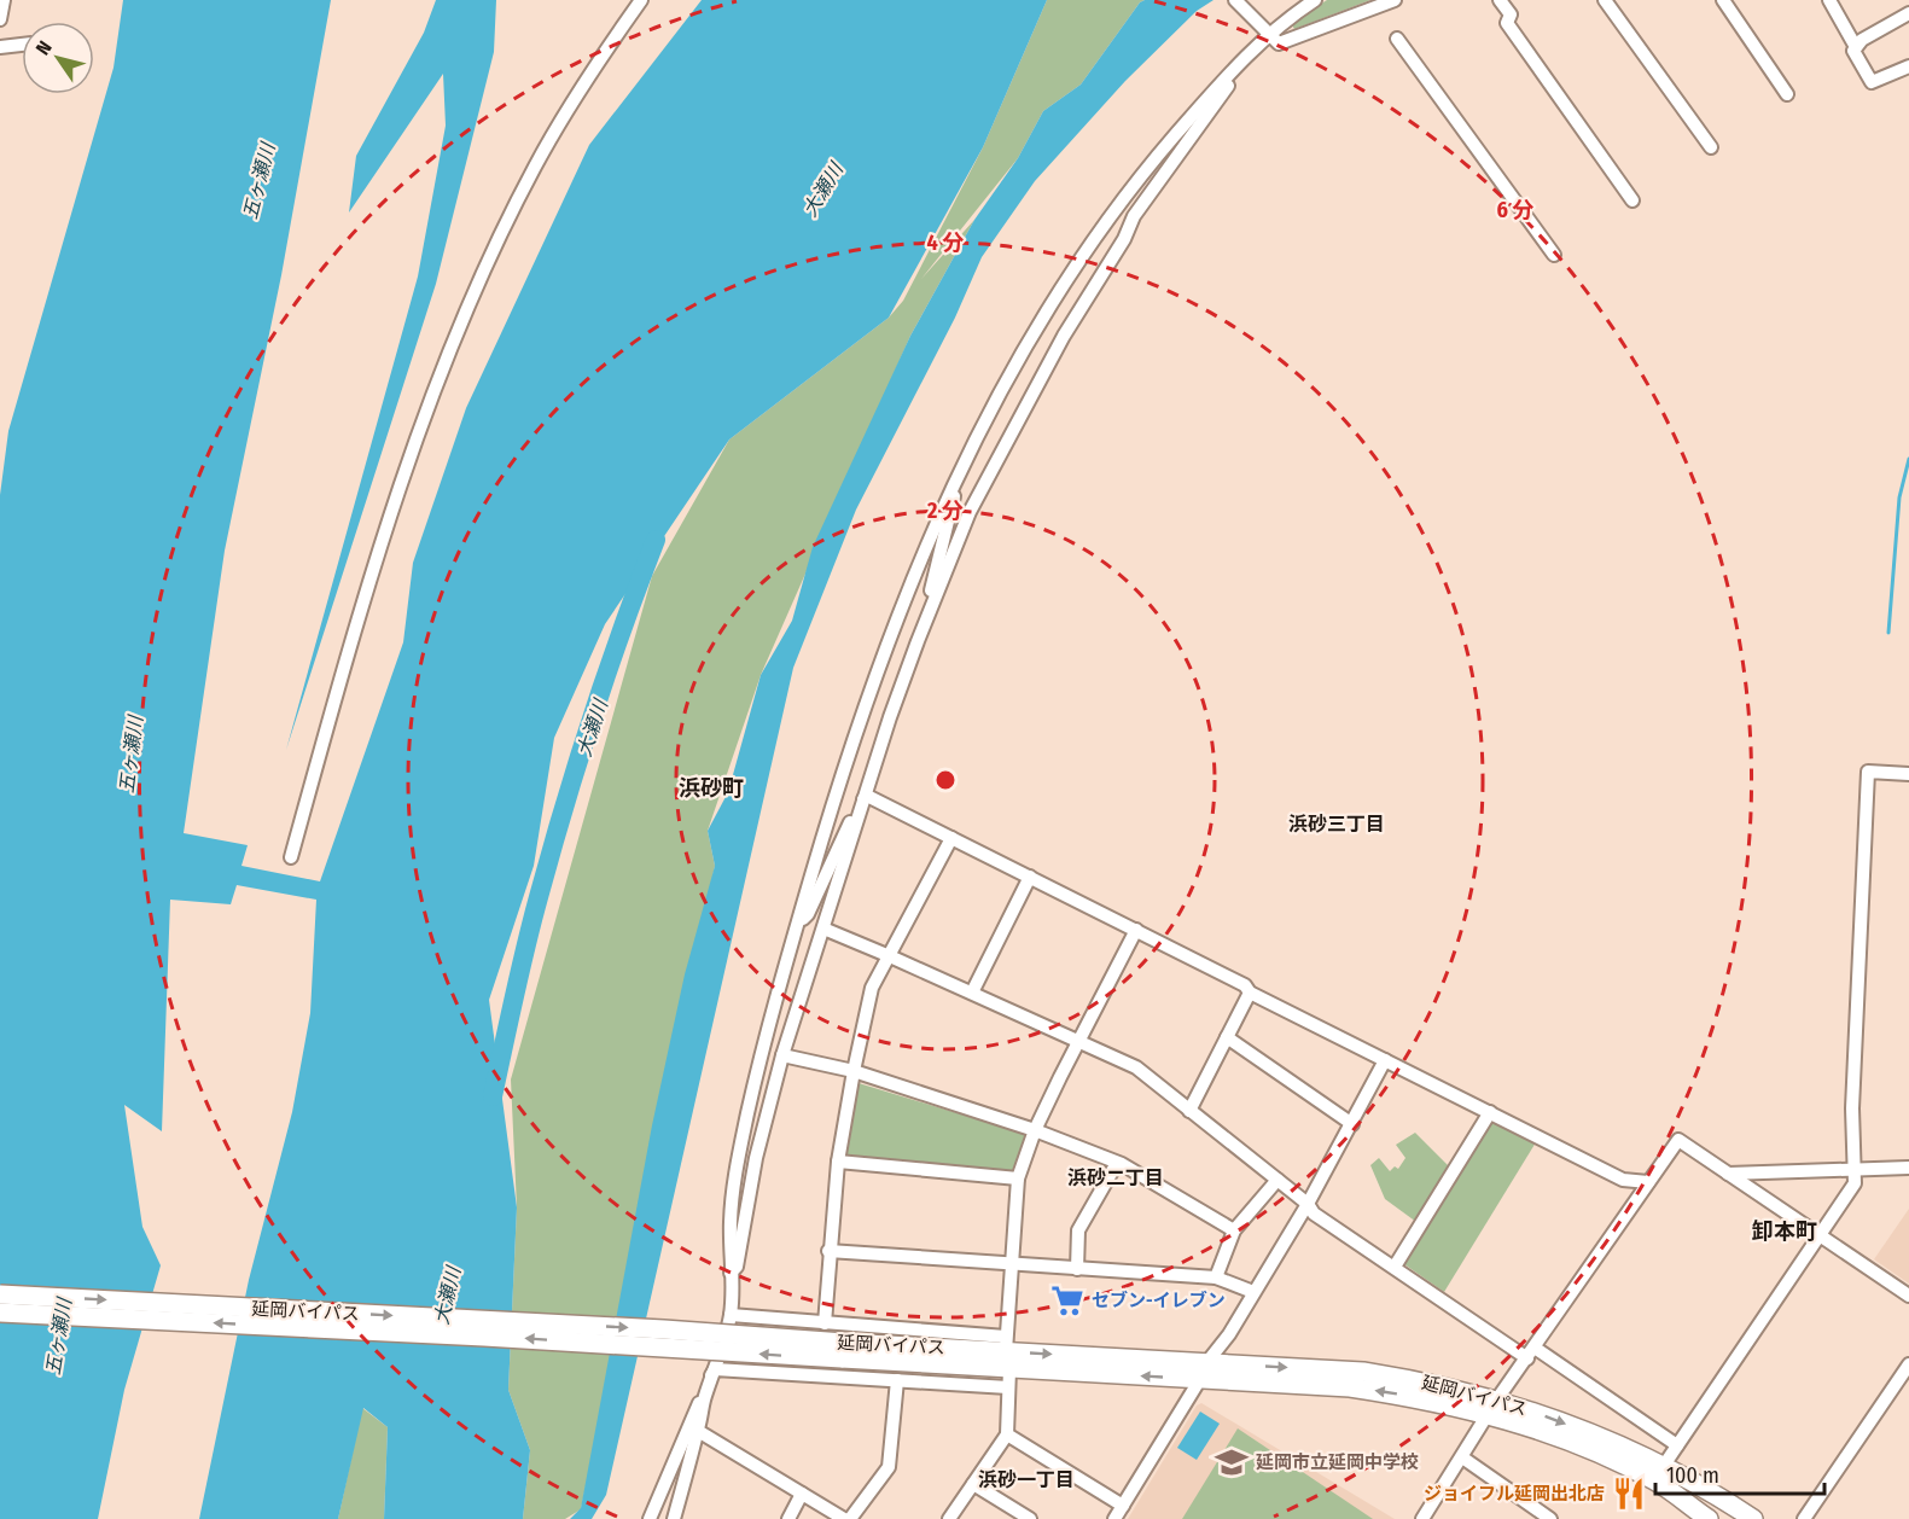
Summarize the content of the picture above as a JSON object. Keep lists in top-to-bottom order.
{
  "streets": {
    "highway": ["延岡バイパス"]
  },
  "districts": [
    "浜砂町",
    "浜砂三丁目",
    "浜砂二丁目",
    "卸本町",
    "浜砂一丁目"
  ],
  "water": ["五ヶ瀬川", "大瀬川"],
  "places": {
    "supermarket": ["セブン-イレブン"],
    "school or university": ["延岡市立延岡中学校"],
    "restaurant": ["ジョイフル延岡出北店"]
  },
  "scale_bar": "100 m",
  "north": "top left",
  "rings": ["6 分", "4 分", "2 分"]
}
